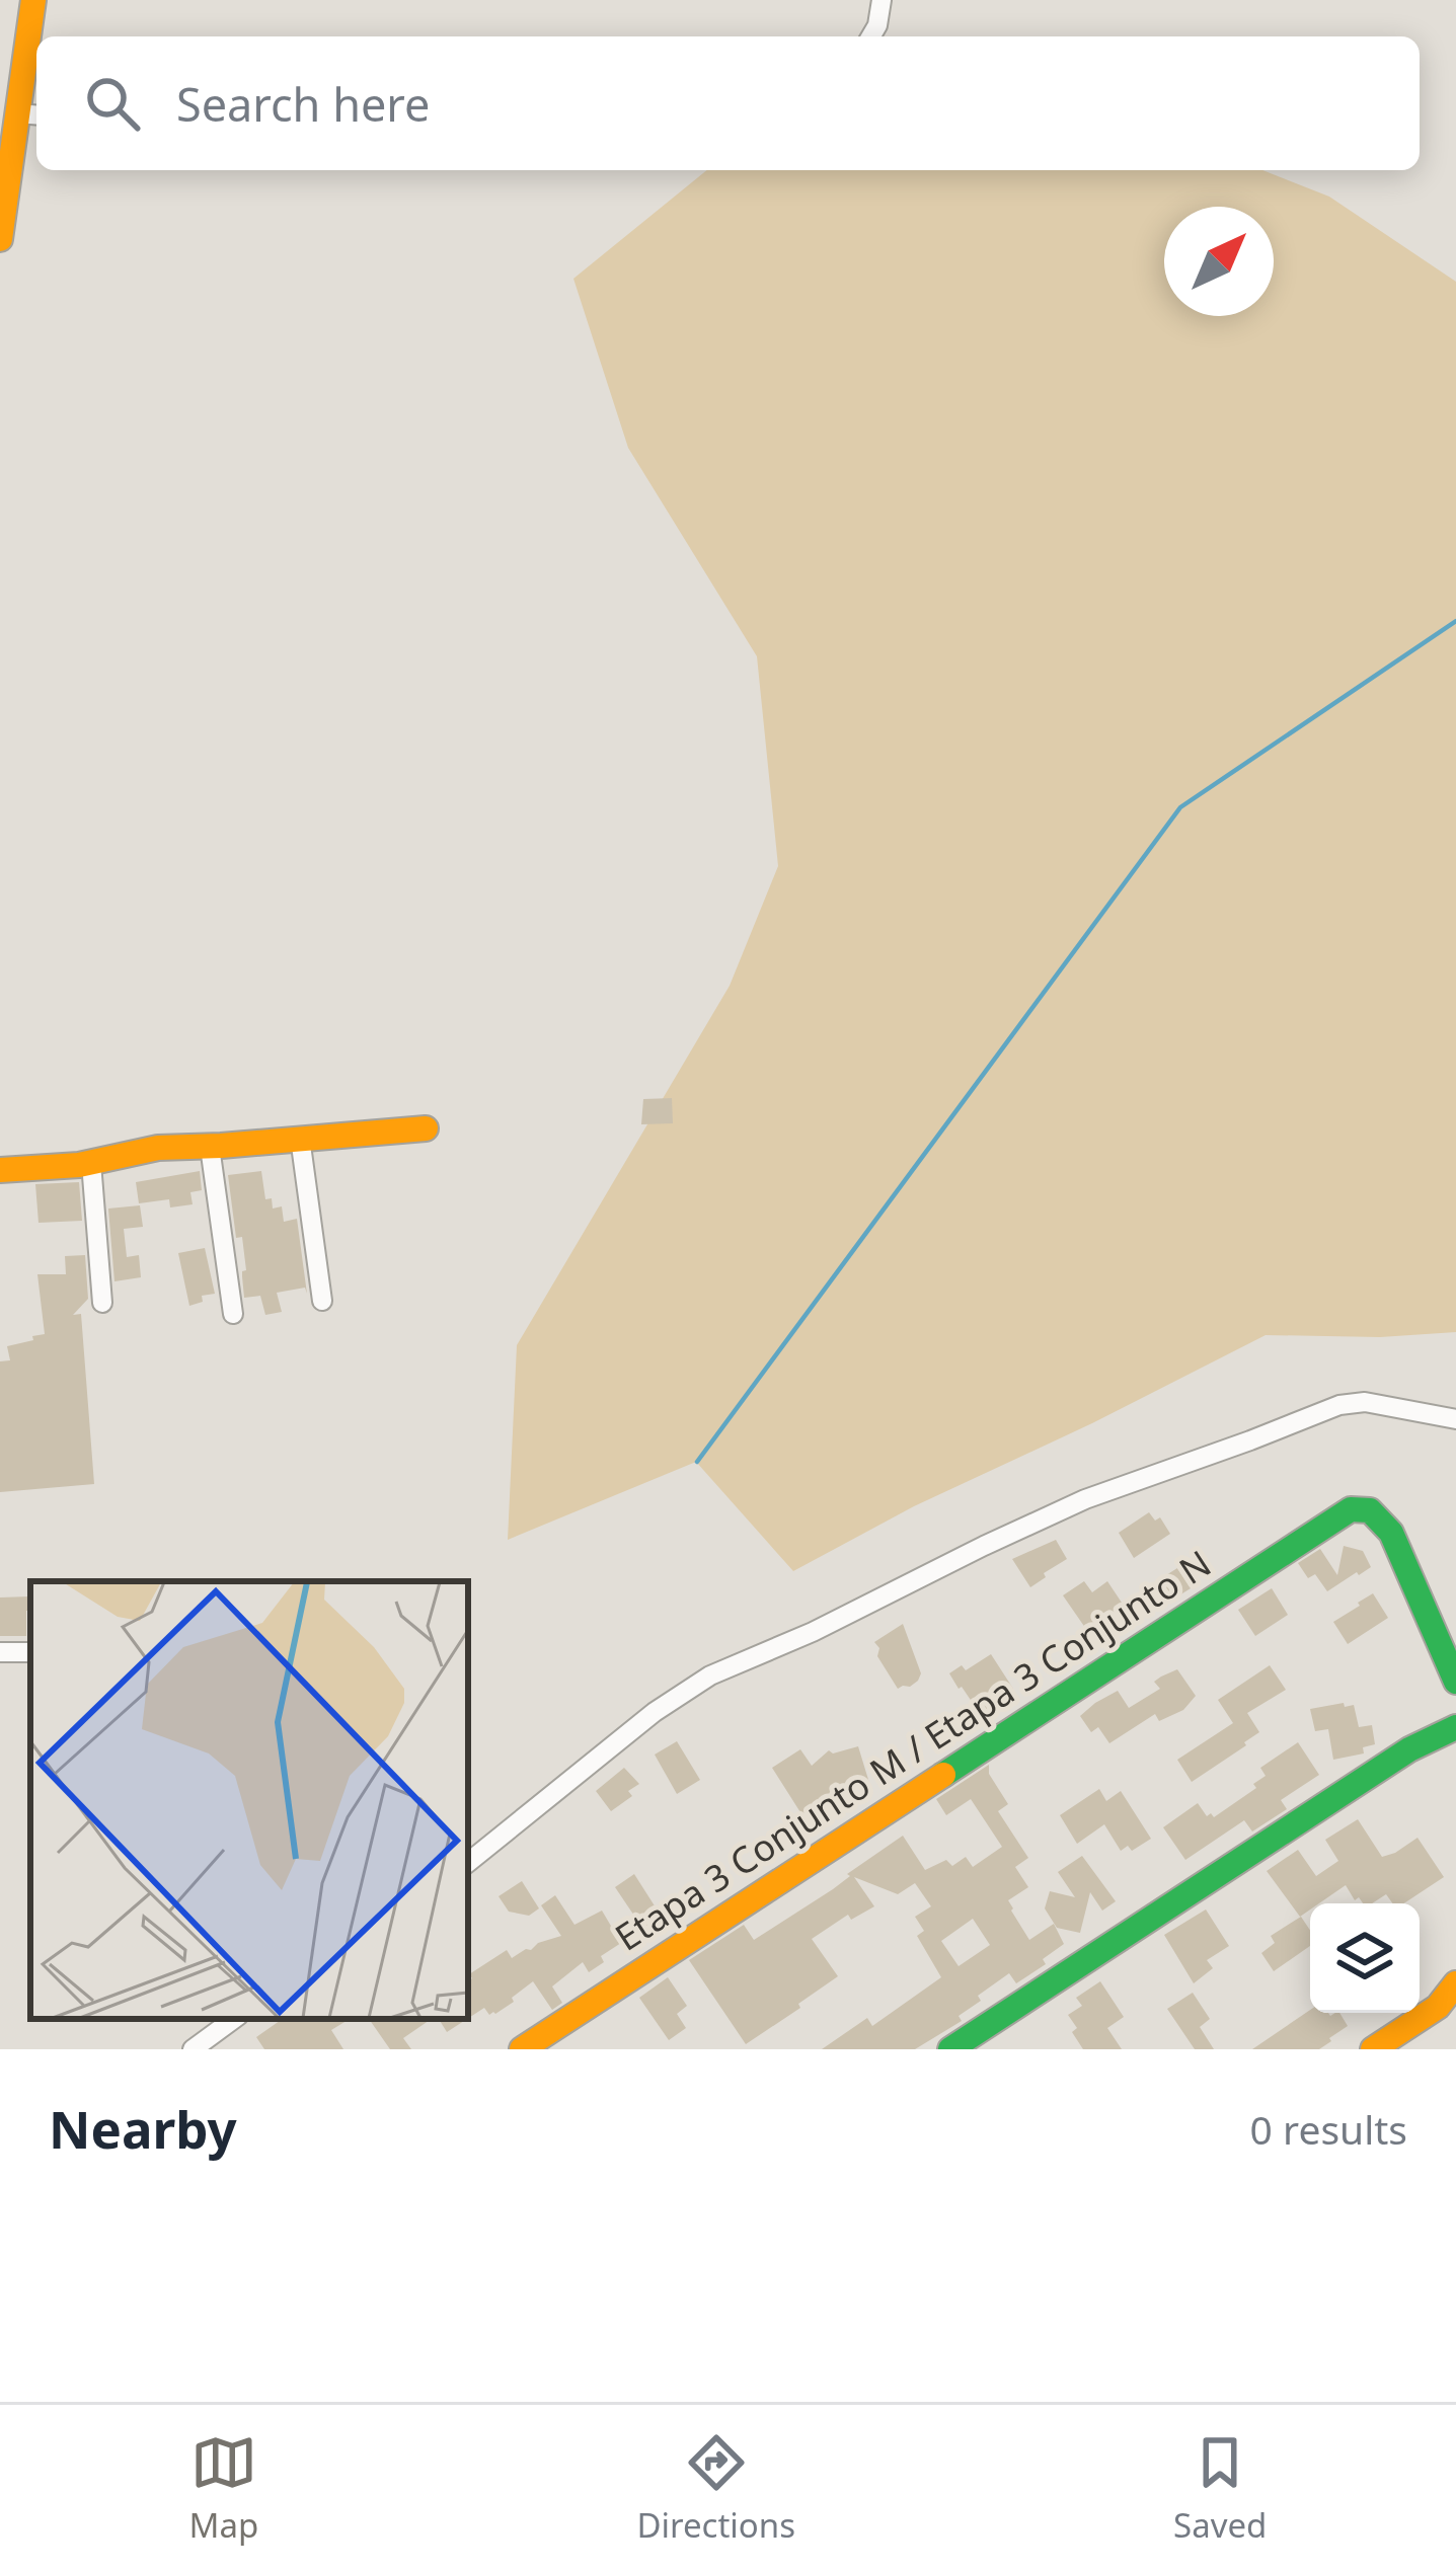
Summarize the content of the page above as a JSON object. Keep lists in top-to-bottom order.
{
  "streets": {
    "street": ["Etapa 3 Conjunto M / Etapa 3 Conjunto N"]
  },
  "north": "top right",
  "page": {
    "search": "Search here",
    "heading": ["Nearby", "0 results"],
    "nav": ["Map", "Directions", "Saved"]
  }
}
